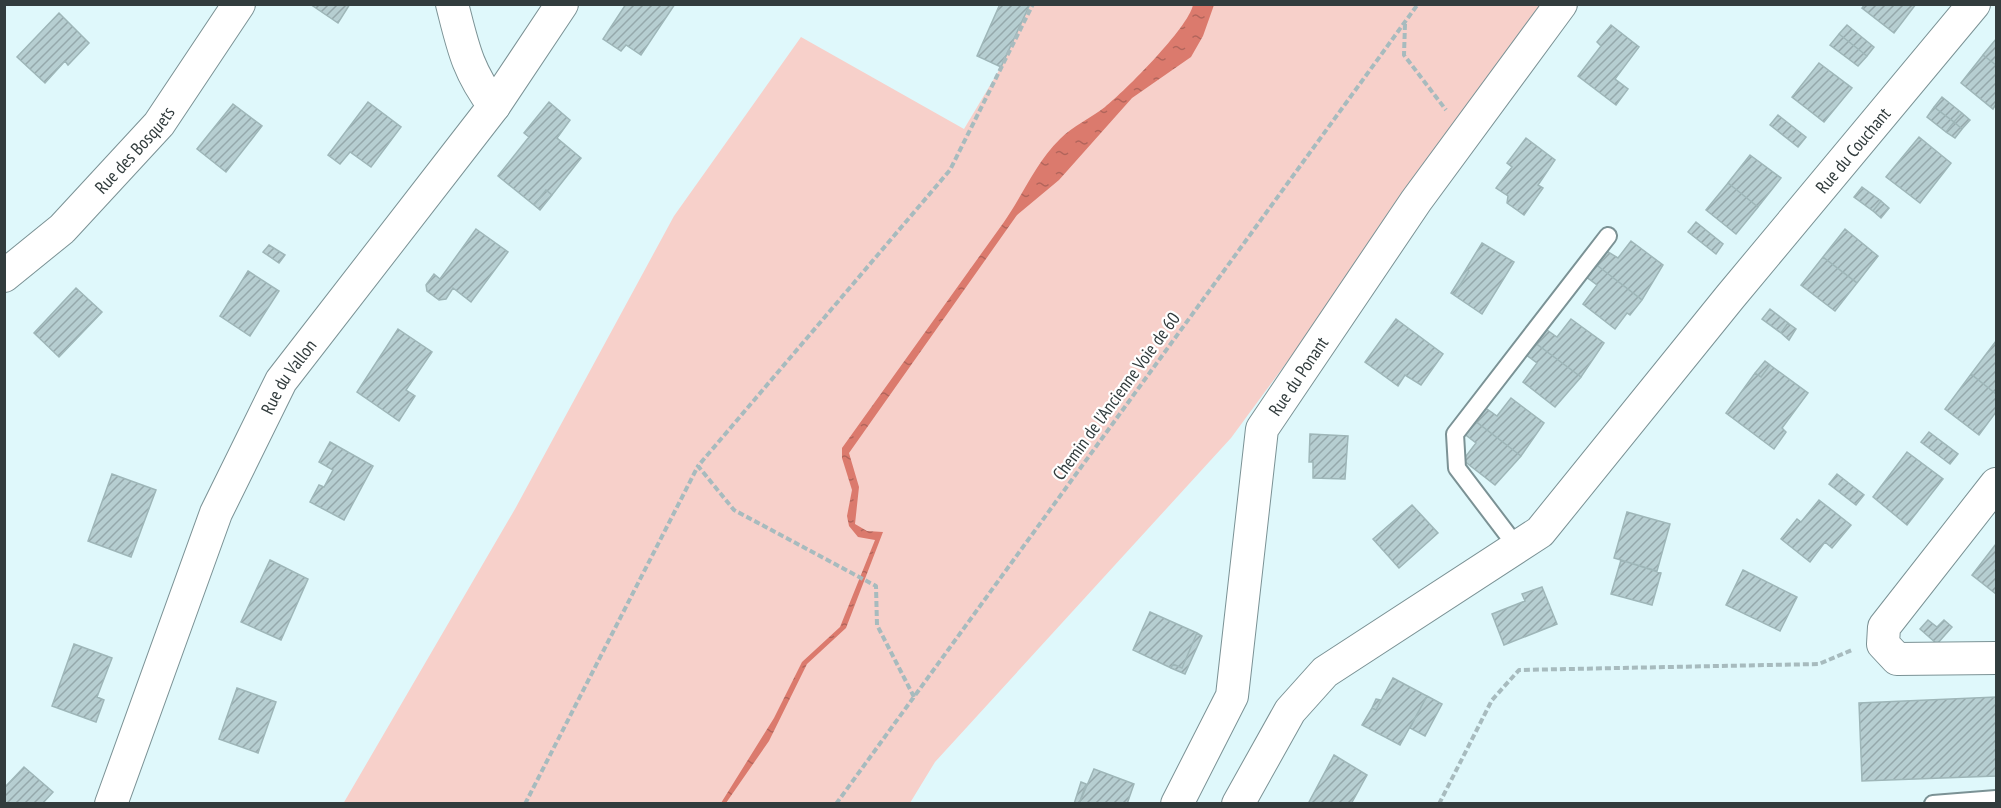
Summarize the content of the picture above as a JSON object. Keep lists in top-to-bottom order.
{
  "streets": {
    "street": [
      "Rue des Bosquets",
      "Rue du Couchant",
      "Rue du Ponant",
      "Rue du Vallon"
    ],
    "path": ["Chemin de l'Ancienne Voie de 60"]
  }
}
